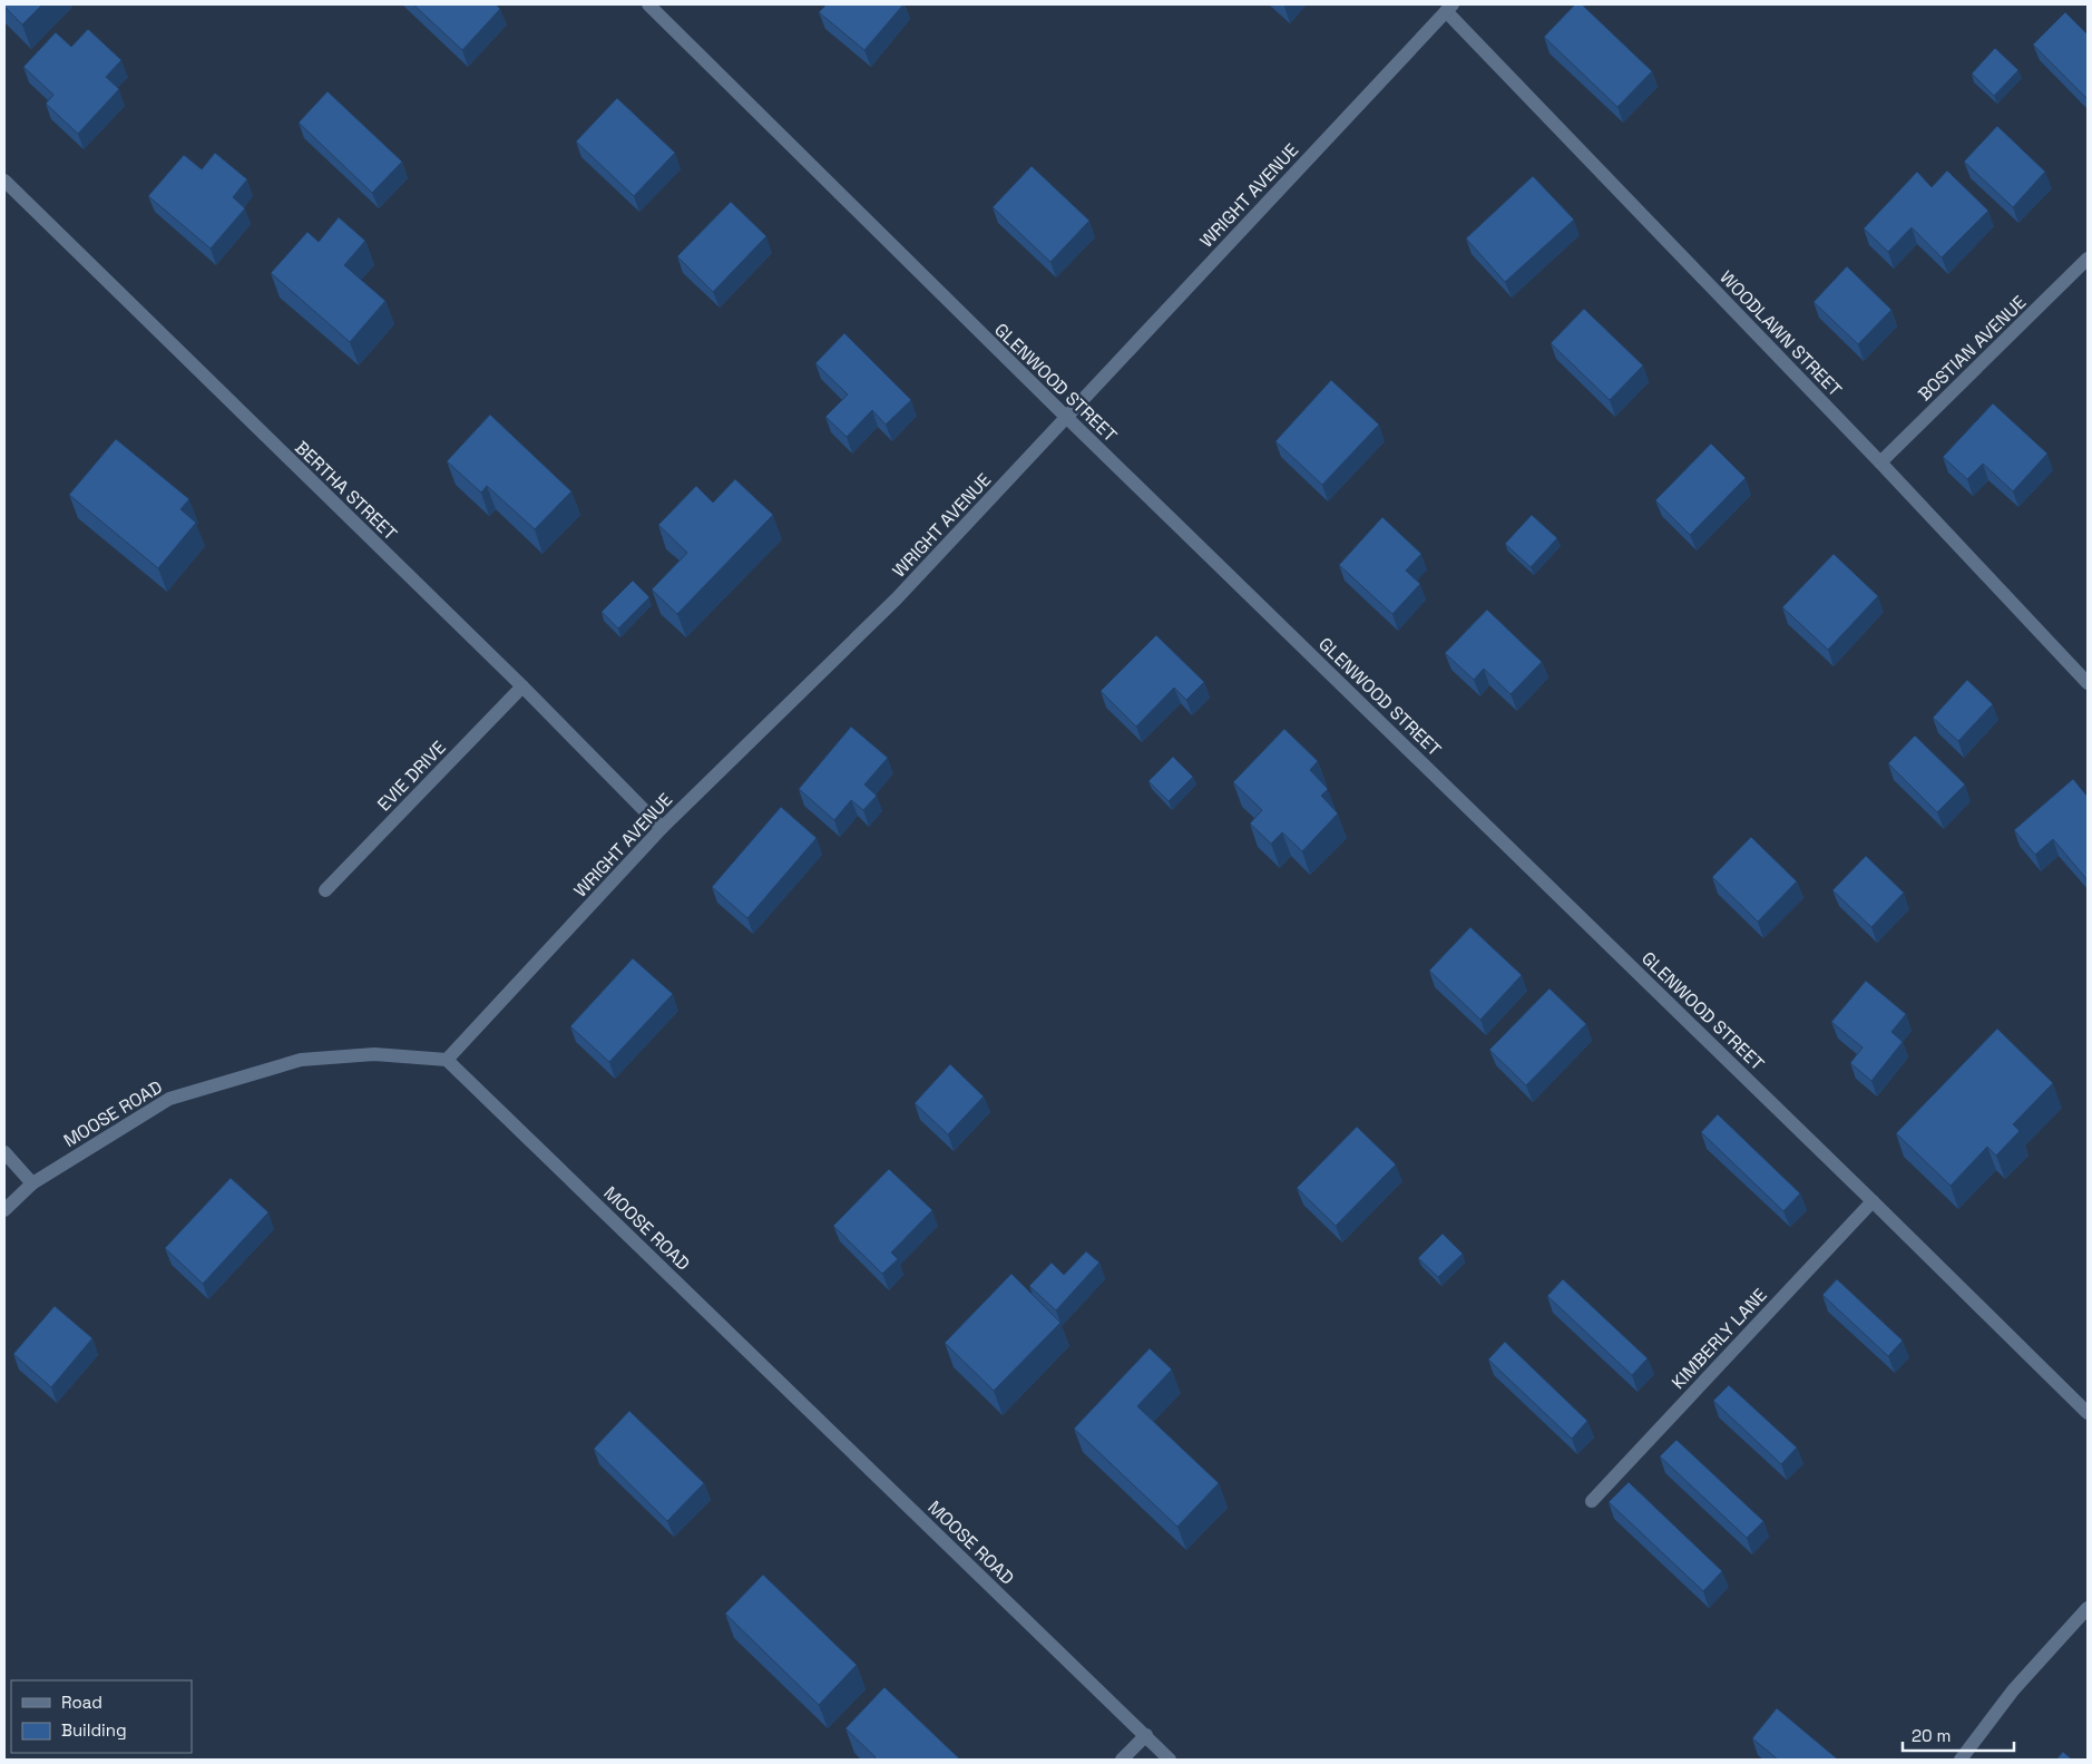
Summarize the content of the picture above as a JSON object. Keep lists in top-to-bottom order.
{
  "streets": {
    "street": [
      "WRIGHT AVENUE",
      "WOODLAWN STREET",
      "BOSTIAN AVENUE",
      "GLENWOOD STREET",
      "BERTHA STREET",
      "EVIE DRIVE",
      "MOOSE ROAD",
      "KIMBERLY LANE"
    ]
  },
  "crossings": [
    ["WRIGHT AVENUE", "WOODLAWN STREET"],
    ["WRIGHT AVENUE", "GLENWOOD STREET"],
    ["WRIGHT AVENUE", "BERTHA STREET"],
    ["WRIGHT AVENUE", "MOOSE ROAD"],
    ["WOODLAWN STREET", "BOSTIAN AVENUE"],
    ["GLENWOOD STREET", "KIMBERLY LANE"],
    ["BERTHA STREET", "EVIE DRIVE"]
  ],
  "legend": ["Road", "Building"],
  "scale_bar": "20 m"
}
